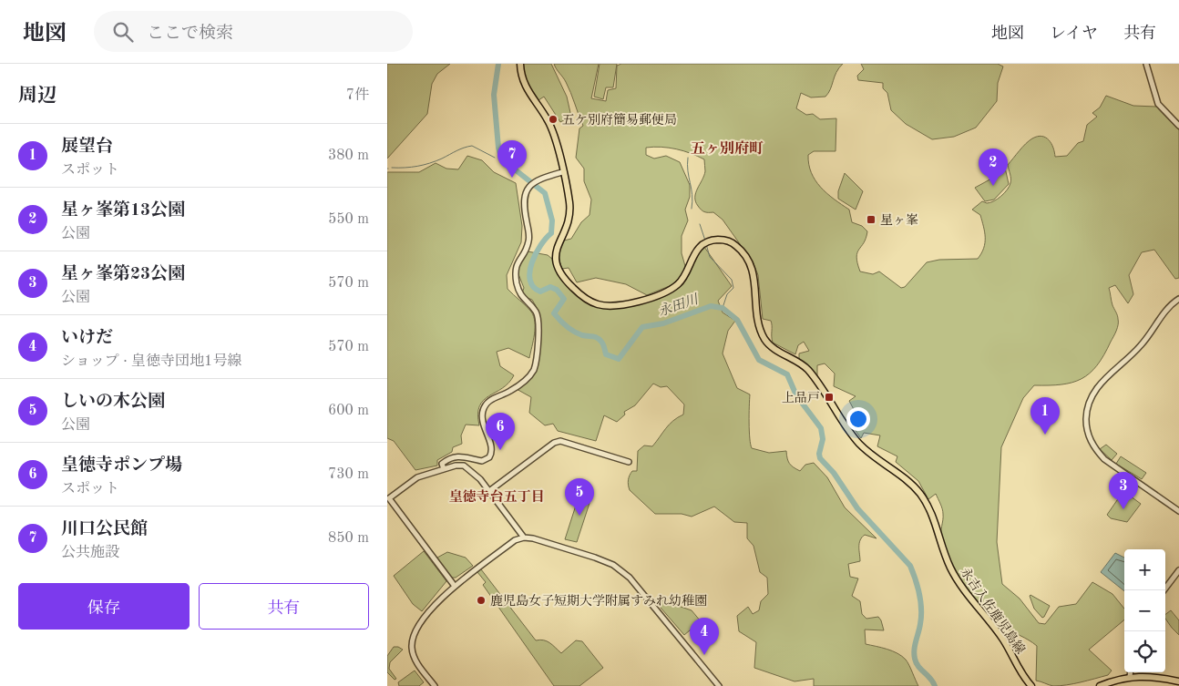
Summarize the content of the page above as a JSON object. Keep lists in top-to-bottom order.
{
  "streets": {
    "main road": ["永吉入佐鹿児島線"]
  },
  "districts": ["五ヶ別府町", "皇徳寺台五丁目"],
  "water": ["永田川"],
  "places": {
    "other": ["五ケ別府簡易郵便局", "鹿児島女子短期大学附属すみれ幼稚園"],
    "transit": ["星ヶ峯", "上品戸"]
  },
  "page": {
    "header": "地図",
    "search": "ここで検索",
    "nav": ["地図", "レイヤ", "共有"],
    "heading": ["周辺", "7件"],
    "list": [
      {
        "mark": "1",
        "name": "展望台",
        "note": "スポット",
        "value": "380 m"
      },
      {
        "mark": "2",
        "name": "星ヶ峯第13公園",
        "note": "公園",
        "value": "550 m"
      },
      {
        "mark": "3",
        "name": "星ヶ峯第23公園",
        "note": "公園",
        "value": "570 m"
      },
      {
        "mark": "4",
        "name": "いけだ",
        "note": "ショップ · 皇徳寺団地1号線",
        "value": "570 m"
      },
      {
        "mark": "5",
        "name": "しいの木公園",
        "note": "公園",
        "value": "600 m"
      },
      {
        "mark": "6",
        "name": "皇徳寺ポンプ場",
        "note": "スポット",
        "value": "730 m"
      },
      {
        "mark": "7",
        "name": "川口公民館",
        "note": "公共施設",
        "value": "850 m"
      }
    ],
    "pins": [
      "7",
      "2",
      "1",
      "6",
      "3",
      "5",
      "4"
    ],
    "map_buttons": ["+", "−"],
    "buttons": ["保存", "共有"]
  }
}
